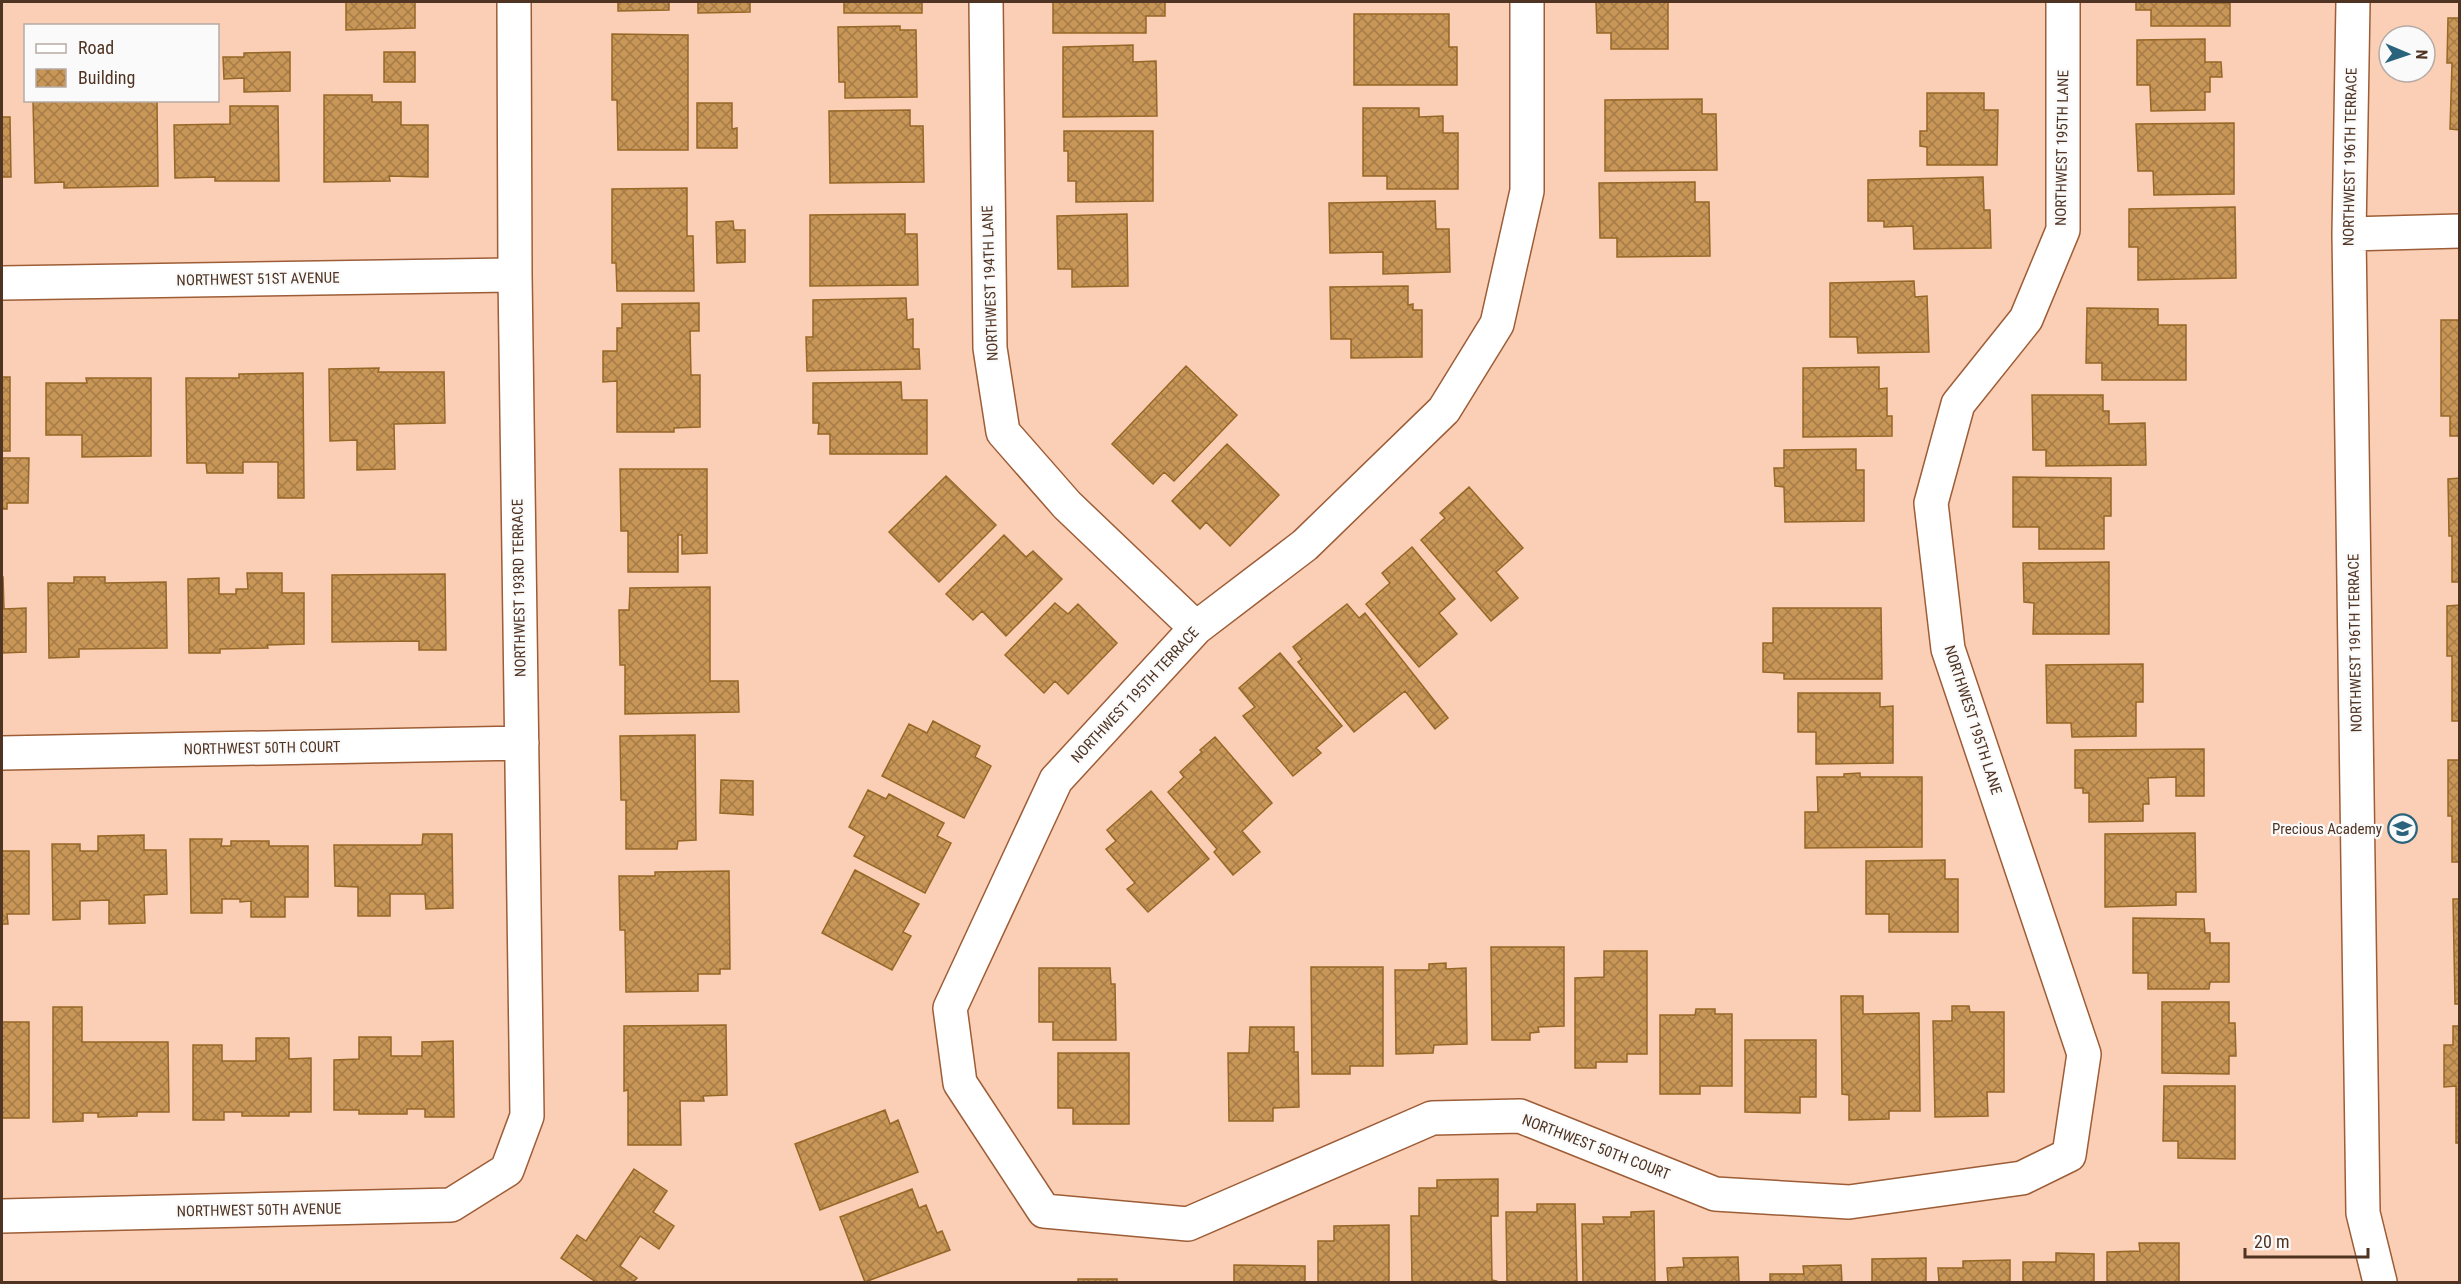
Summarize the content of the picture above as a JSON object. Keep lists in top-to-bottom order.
{
  "streets": {
    "street": [
      "NORTHWEST 195TH LANE",
      "NORTHWEST 196TH TERRACE",
      "NORTHWEST 51ST AVENUE",
      "NORTHWEST 194TH LANE",
      "NORTHWEST 193RD TERRACE",
      "NORTHWEST 195TH TERRACE",
      "NORTHWEST 50TH COURT",
      "NORTHWEST 50TH AVENUE"
    ]
  },
  "crossings": [
    ["NORTHWEST 195TH LANE", "NORTHWEST 50TH COURT"],
    ["NORTHWEST 51ST AVENUE", "NORTHWEST 193RD TERRACE"],
    ["NORTHWEST 194TH LANE", "NORTHWEST 195TH TERRACE"],
    ["NORTHWEST 193RD TERRACE", "NORTHWEST 50TH COURT"],
    ["NORTHWEST 193RD TERRACE", "NORTHWEST 50TH AVENUE"],
    ["NORTHWEST 195TH TERRACE", "NORTHWEST 50TH COURT"]
  ],
  "places": {
    "school or university": ["Precious Academy"]
  },
  "legend": ["Road", "Building"],
  "scale_bar": "20 m",
  "north": "right"
}
